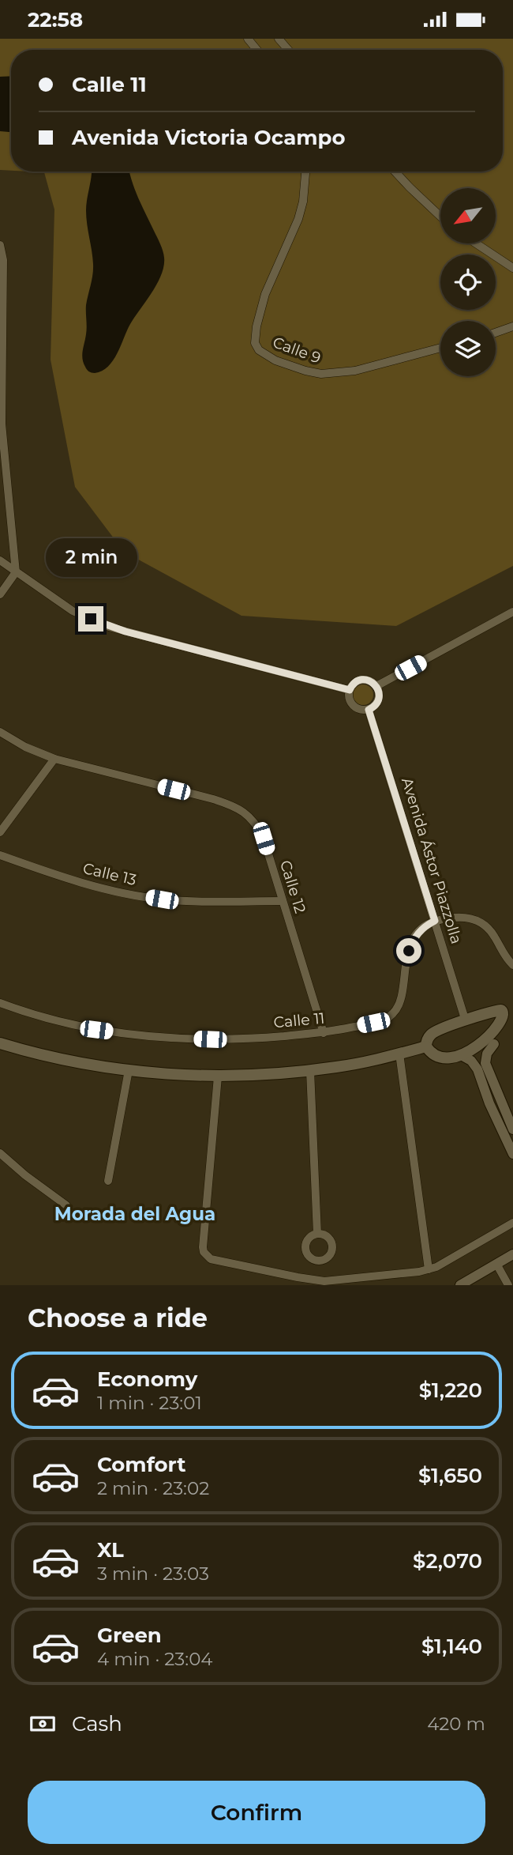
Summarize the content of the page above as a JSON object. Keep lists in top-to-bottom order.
{
  "streets": {
    "street": [
      "Calle 9",
      "Avenida Ástor Piazzolla",
      "Calle 13",
      "Calle 12",
      "Calle 11"
    ]
  },
  "crossings": [
    ["Avenida Ástor Piazzolla", "Calle 11"],
    ["Calle 13", "Calle 12"],
    ["Calle 12", "Calle 11"]
  ],
  "districts": ["Morada del Agua"],
  "north": "bottom left",
  "page": {
    "status": "22:58",
    "banner": ["Calle 11", "Avenida Victoria Ocampo"],
    "bubble": "2 min",
    "heading": "Choose a ride",
    "list": [
      {
        "name": "Economy",
        "note": "1 min · 23:01",
        "value": "$1,220"
      },
      {
        "name": "Comfort",
        "note": "2 min · 23:02",
        "value": "$1,650"
      },
      {
        "name": "XL",
        "note": "3 min · 23:03",
        "value": "$2,070"
      },
      {
        "name": "Green",
        "note": "4 min · 23:04",
        "value": "$1,140"
      }
    ],
    "pay": ["Cash", "420 m"],
    "buttons": "Confirm"
  }
}
